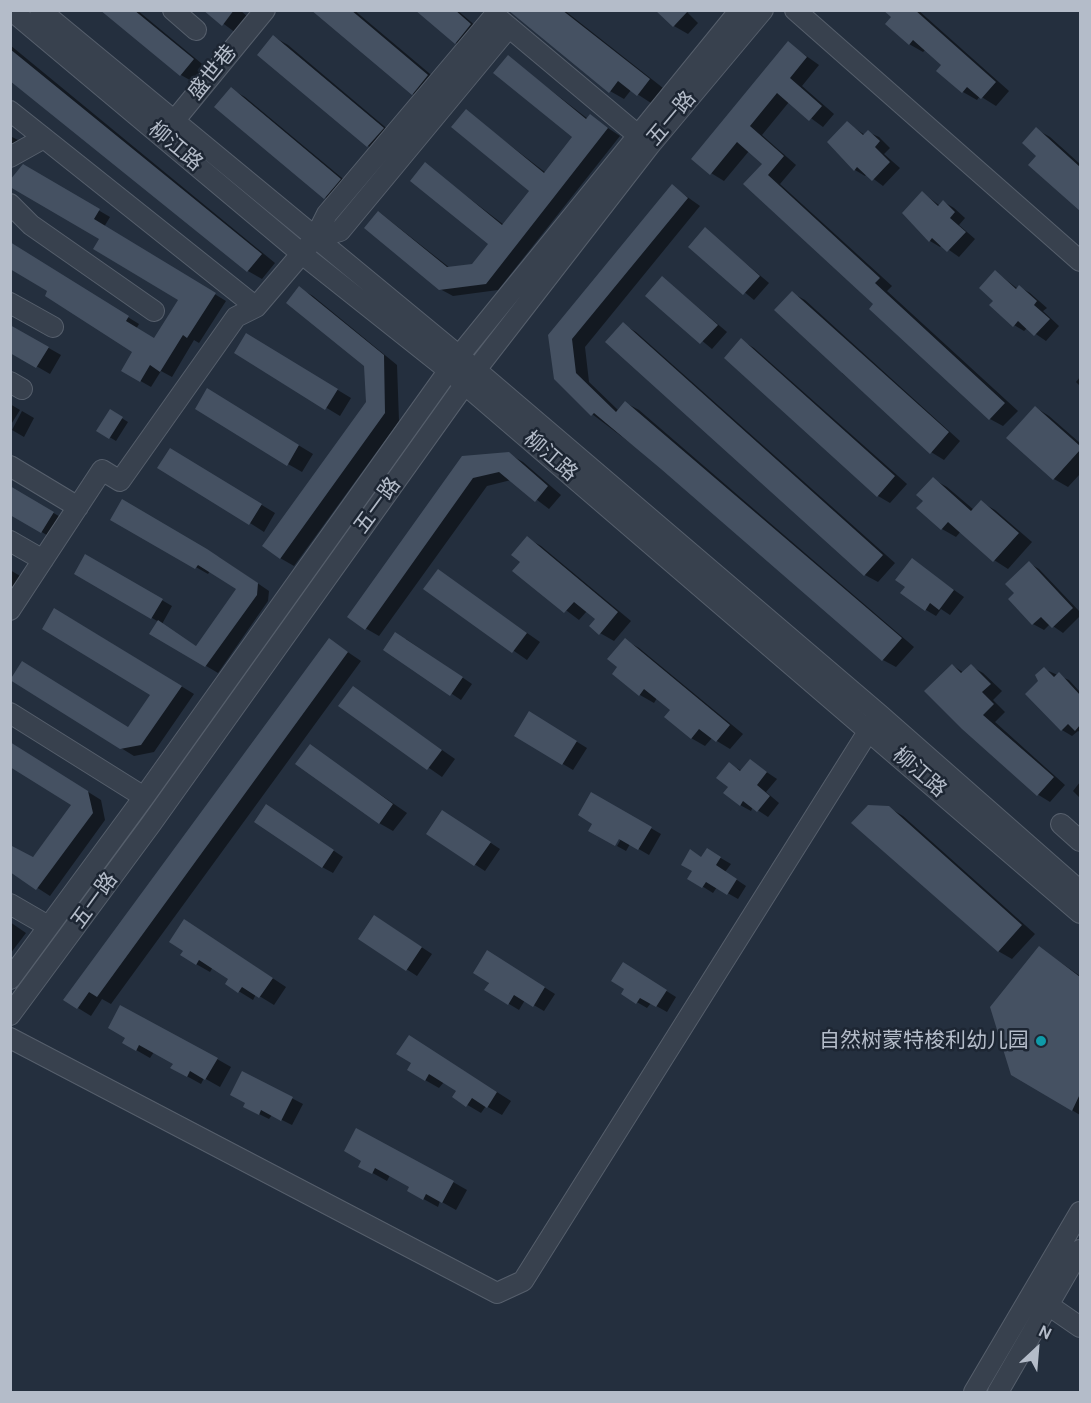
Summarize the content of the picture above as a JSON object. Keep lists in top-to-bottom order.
{
  "streets": {
    "street": ["盛世巷", "五一路", "柳江路"]
  },
  "crossings": [
    ["盛世巷", "柳江路"],
    ["五一路", "柳江路"]
  ],
  "places": ["自然树蒙特梭利幼儿园"],
  "north": "top right"
}
